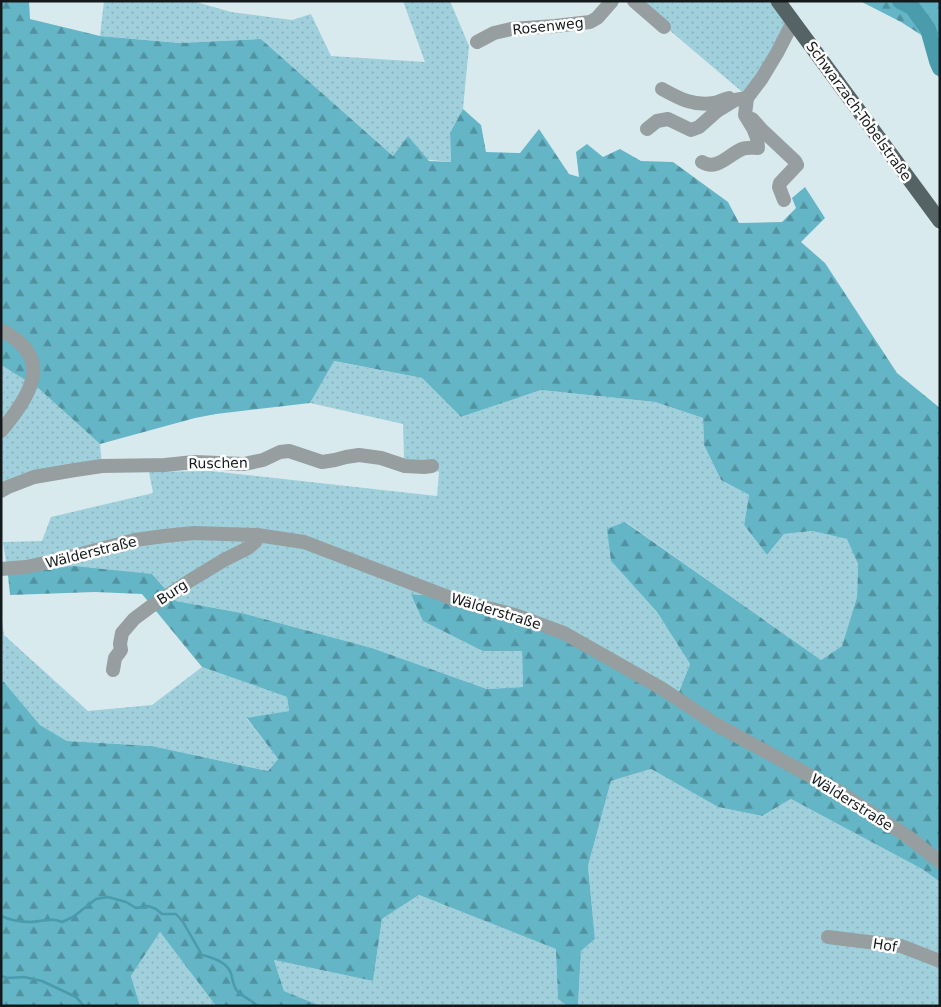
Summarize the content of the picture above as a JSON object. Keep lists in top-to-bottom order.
{
  "streets": {
    "main road": ["Schwarzach-Tobelstraße"],
    "street": [
      "Rosenweg",
      "Ruschen",
      "Wälderstraße",
      "Burg",
      "Hof"
    ]
  },
  "crossings": [
    ["Wälderstraße", "Burg"]
  ]
}
